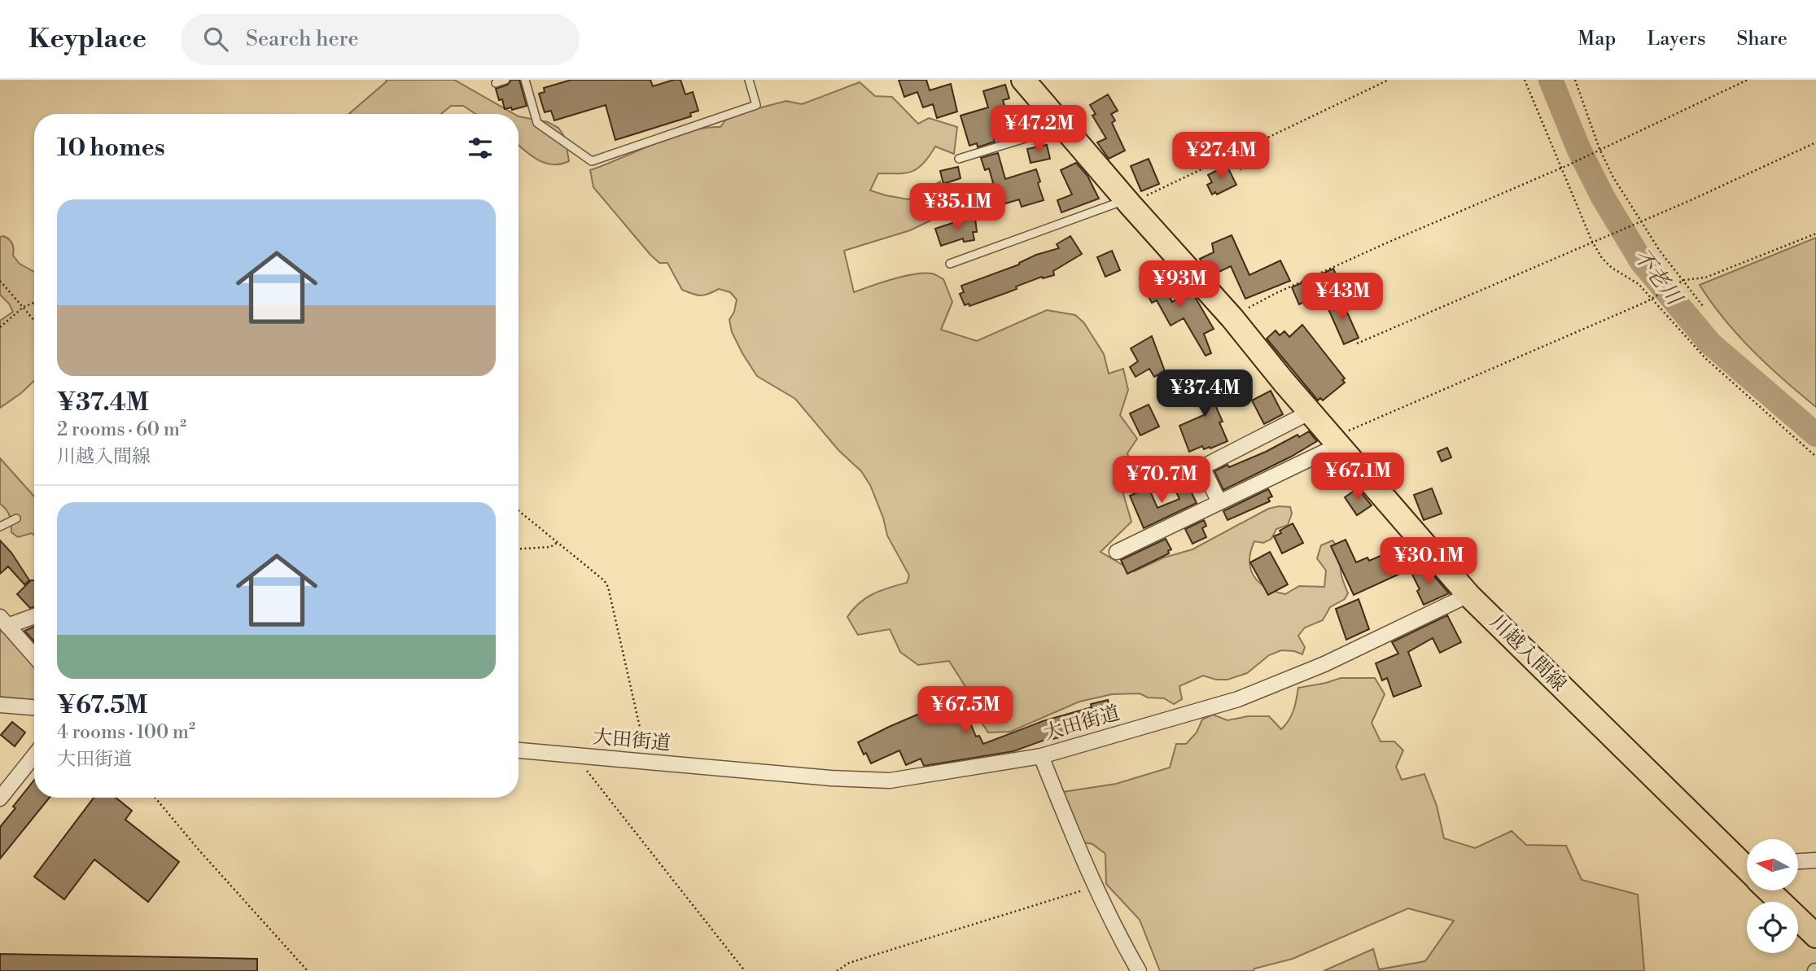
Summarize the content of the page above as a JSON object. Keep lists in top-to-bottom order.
{
  "streets": {
    "main road": ["川越入間線"],
    "street": ["大田街道"]
  },
  "crossings": [
    ["川越入間線", "大田街道"]
  ],
  "water": ["不老川"],
  "north": "left",
  "page": {
    "header": "Keyplace",
    "search": "Search here",
    "nav": ["Map", "Layers", "Share"],
    "price": [
      "¥47.2M",
      "¥27.4M",
      "¥35.1M",
      "¥93M",
      "¥43M",
      "¥37.4M",
      "¥67.1M",
      "¥70.7M",
      "¥30.1M",
      "¥67.5M"
    ],
    "heading": "10 homes",
    "list": [
      {
        "name": "¥37.4M",
        "note": "2 rooms · 60 m² · 川越入間線"
      },
      {
        "name": "¥67.5M",
        "note": "4 rooms · 100 m² · 大田街道"
      }
    ]
  }
}
